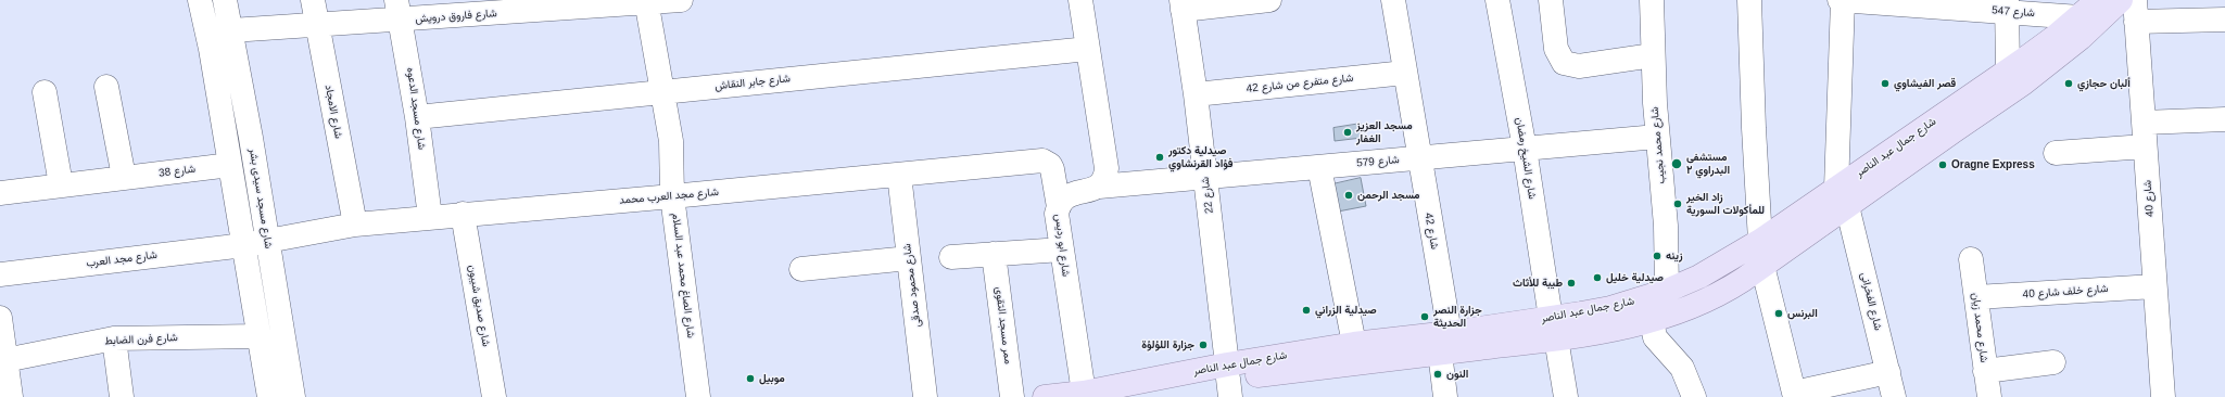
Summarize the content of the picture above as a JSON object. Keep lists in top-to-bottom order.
{
  "streets": {
    "main road": ["شارع جمال عبد الناصر"],
    "street": [
      "شارع 547",
      "شارع فاروق درويش",
      "شارع جابر النقاش",
      "شارع متفرع من شارع 42",
      "شارع مسجد الدعوه",
      "شارع الامجاد",
      "شارع محمد نجيب",
      "شارع الشيخ رمضان",
      "شارع 579",
      "شارع 38",
      "شارع 22",
      "شارع مجد العرب محمد",
      "شارع مسجد سيدى بشر",
      "شارع 40",
      "شارع 42",
      "شارع ابو رديس",
      "شارع مجد العرب",
      "شارع الصاغ محمد عبد السلام",
      "شارع محمود صدقى",
      "شارع خلف شارع 40",
      "شارع الفخرانى",
      "شارع صديق شيبون",
      "ممر مسجد التقوى",
      "شارع محمد زيان",
      "شارع فرن الضابط"
    ]
  },
  "crossings": [
    ["شارع 547", "شارع جمال عبد الناصر"],
    ["شارع 547", "شارع الفخرانى"],
    ["شارع فاروق درويش", "شارع مسجد الدعوه"],
    ["شارع فاروق درويش", "شارع الامجاد"],
    ["شارع فاروق درويش", "شارع مسجد سيدى بشر"],
    ["شارع فاروق درويش", "شارع الصاغ محمد عبد السلام"],
    ["شارع جابر النقاش", "شارع مسجد الدعوه"],
    ["شارع جابر النقاش", "شارع الصاغ محمد عبد السلام"],
    ["شارع متفرع من شارع 42", "شارع 22"],
    ["شارع متفرع من شارع 42", "شارع 42"],
    ["شارع مسجد الدعوه", "شارع مجد العرب محمد"],
    ["شارع الامجاد", "شارع مجد العرب محمد"],
    ["شارع محمد نجيب", "شارع جمال عبد الناصر"],
    ["شارع محمد نجيب", "شارع 579"],
    ["شارع جمال عبد الناصر", "شارع الشيخ رمضان"],
    ["شارع جمال عبد الناصر", "شارع 22"],
    ["شارع جمال عبد الناصر", "شارع 42"],
    ["شارع جمال عبد الناصر", "شارع ابو رديس"],
    ["شارع جمال عبد الناصر", "شارع الفخرانى"],
    ["شارع الشيخ رمضان", "شارع 579"],
    ["شارع 579", "شارع 22"],
    ["شارع 579", "شارع 42"],
    ["شارع 579", "شارع ابو رديس"],
    ["شارع مجد العرب محمد", "شارع مسجد سيدى بشر"],
    ["شارع مجد العرب محمد", "شارع ابو رديس"],
    ["شارع مجد العرب محمد", "شارع مجد العرب"],
    ["شارع مجد العرب محمد", "شارع الصاغ محمد عبد السلام"],
    ["شارع مجد العرب محمد", "شارع محمود صدقى"],
    ["شارع مجد العرب محمد", "شارع صديق شيبون"],
    ["شارع 40", "شارع خلف شارع 40"],
    ["شارع خلف شارع 40", "شارع محمد زيان"]
  ],
  "places": [
    "قصر الفيشاوي",
    "ألبان حجازي",
    "مسجد العزيز الغفار",
    "صيدلية دكتور فؤاد القرنشاوي",
    "مستشفى البدراوي ٢",
    "Oragne Express",
    "مسجد الرحمن",
    "زاد الخير للمأكولات السورية",
    "زينه",
    "صيدلية خليل",
    "طيبة للأثاث",
    "صيدلية الزراني",
    "البرنس",
    "جزارة النصر الحديثة",
    "جزارة اللؤلؤة",
    "النون",
    "موبيل"
  ]
}
